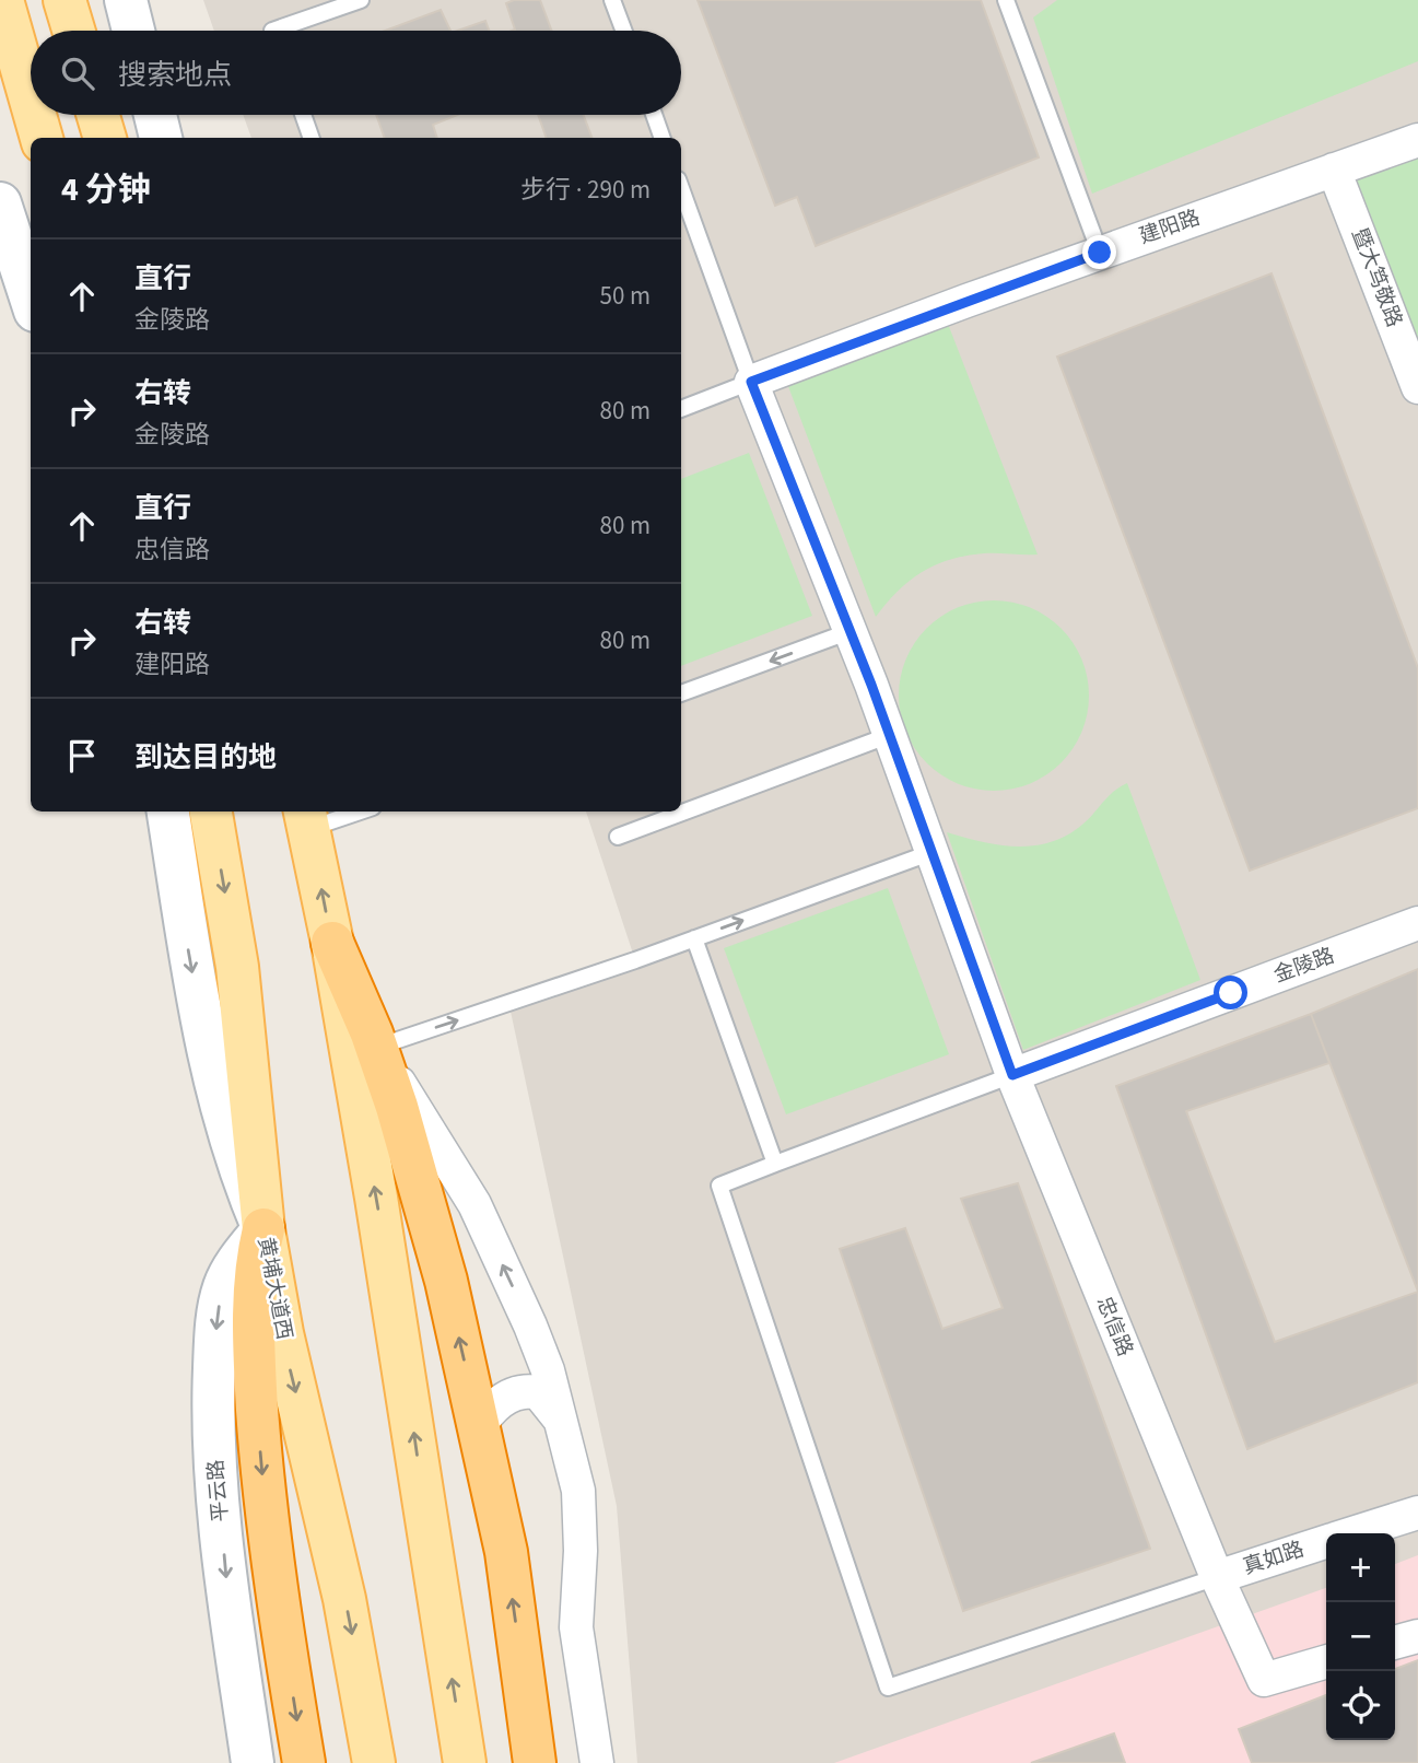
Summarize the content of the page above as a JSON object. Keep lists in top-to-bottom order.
{
  "streets": {
    "main road": ["黄埔大道西", "平云路"],
    "street": [
      "建阳路",
      "暨大笃敬路",
      "金陵路",
      "忠信路",
      "真如路"
    ]
  },
  "crossings": [
    ["建阳路", "暨大笃敬路"],
    ["金陵路", "忠信路"],
    ["黄埔大道西", "平云路"],
    ["忠信路", "真如路"]
  ],
  "page": {
    "search": "搜索地点",
    "heading": ["4 分钟", "步行 · 290 m"],
    "list": [
      ["直行", "金陵路", "50 m"],
      ["右转", "金陵路", "80 m"],
      ["直行", "忠信路", "80 m"],
      ["右转", "建阳路", "80 m"],
      "到达目的地"
    ],
    "map_buttons": ["+", "−"]
  }
}
